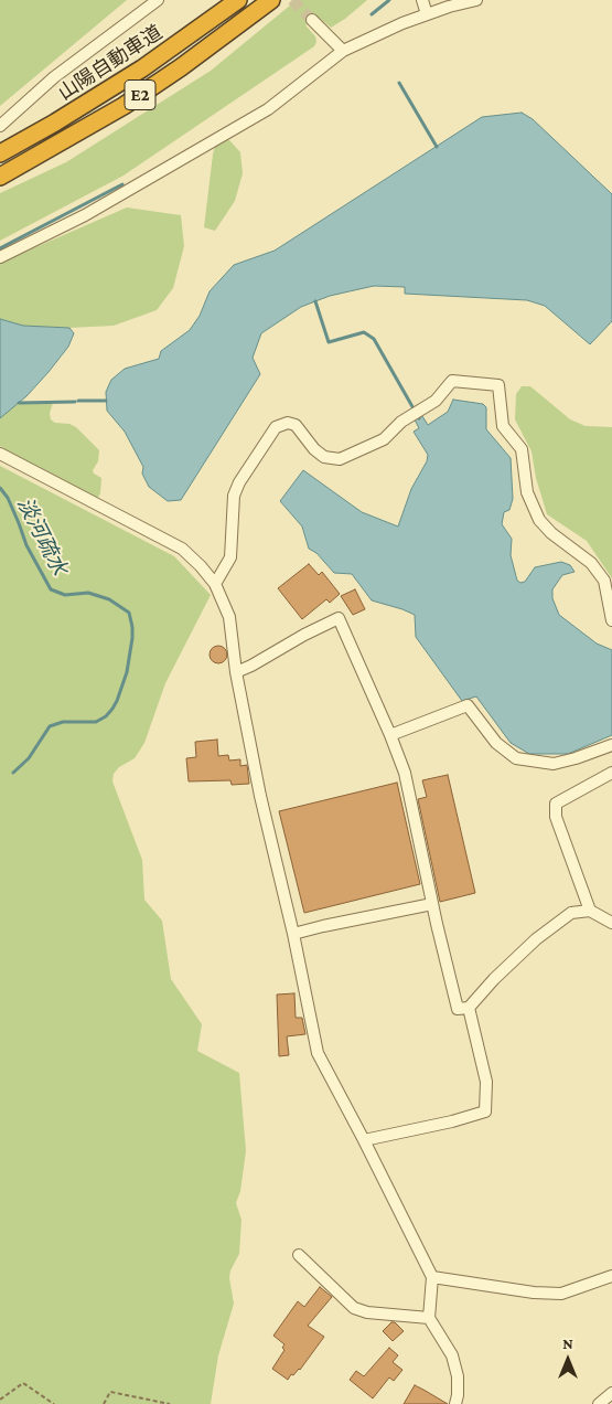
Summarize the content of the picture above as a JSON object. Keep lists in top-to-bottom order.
{
  "streets": {
    "highway": ["山陽自動車道", "E2"]
  },
  "water": ["淡河疏水"],
  "north": "top"
}
